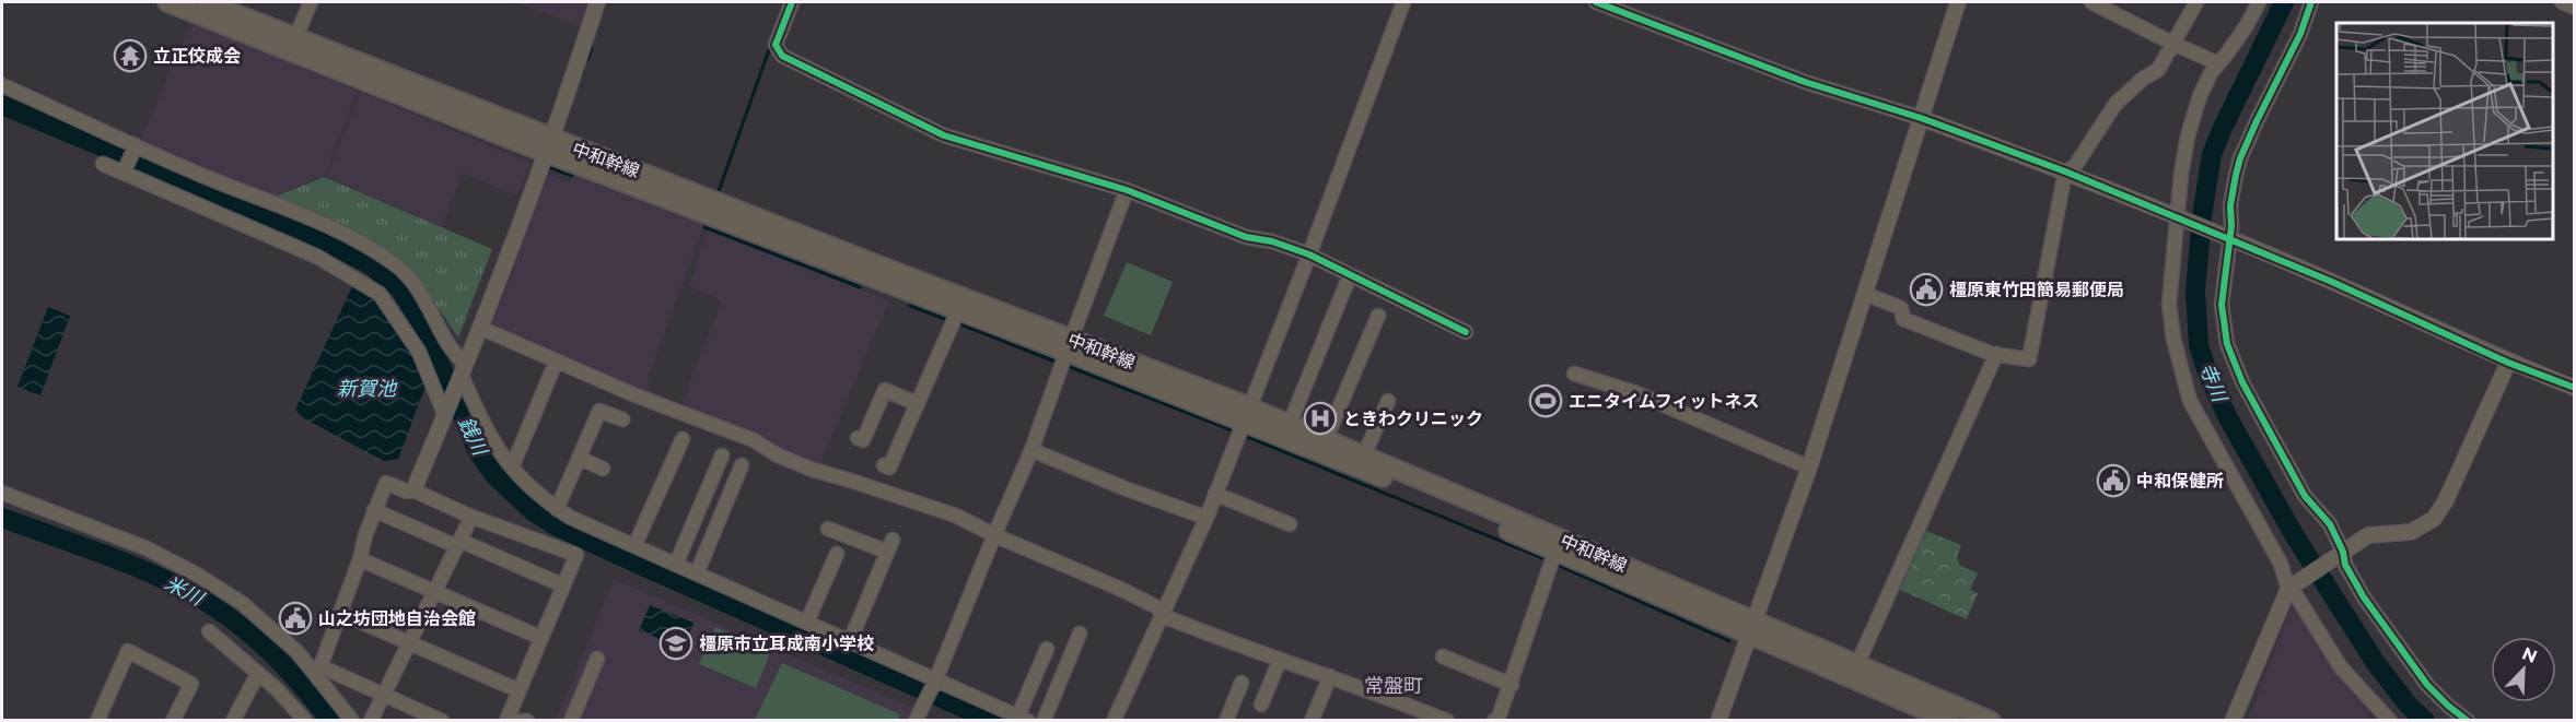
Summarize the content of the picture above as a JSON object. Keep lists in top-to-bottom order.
{
  "streets": {
    "main road": ["中和幹線"]
  },
  "districts": ["常盤町"],
  "water": [
    "寺川",
    "新賀池",
    "銭川",
    "米川"
  ],
  "places": {
    "temple": ["立正佼成会"],
    "public building": ["橿原東竹田簡易郵便局", "中和保健所", "山之坊団地自治会館"],
    "sports": ["エニタイムフィットネス"],
    "hospital": ["ときわクリニック"],
    "school or university": ["橿原市立耳成南小学校"]
  },
  "north": "top right"
}
